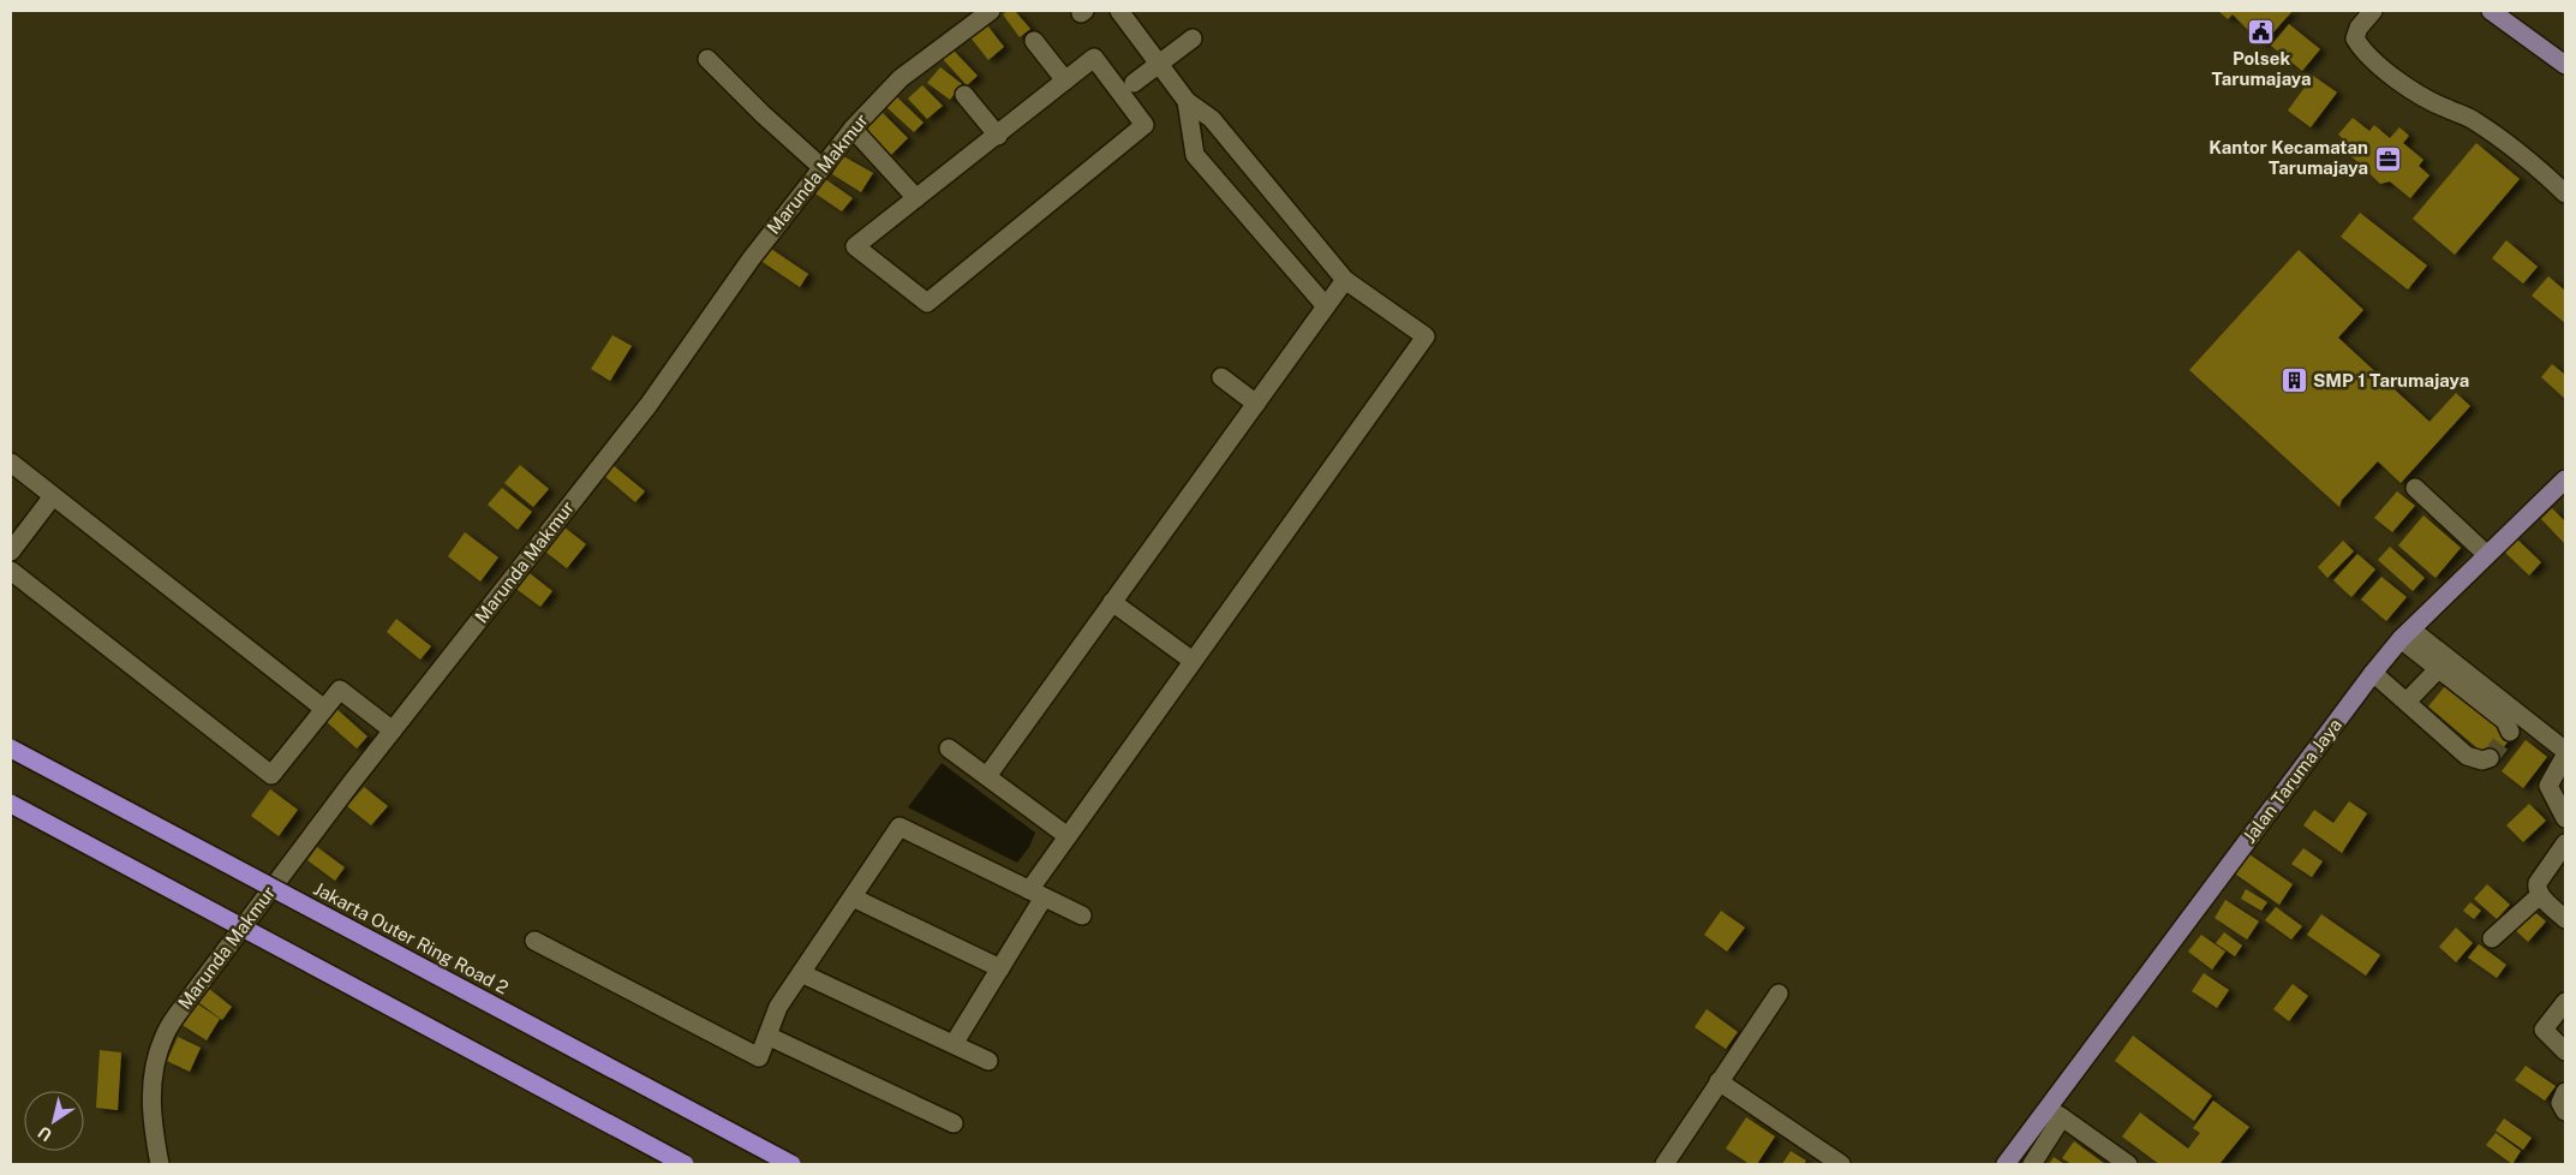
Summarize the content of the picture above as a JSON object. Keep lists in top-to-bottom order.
{
  "streets": {
    "highway": ["Jakarta Outer Ring Road 2"],
    "main road": ["Jalan Taruma Jaya"],
    "street": ["Marunda Makmur"]
  },
  "places": {
    "public building": ["Polsek Tarumajaya"],
    "office": ["Kantor Kecamatan Tarumajaya"],
    "building": ["SMP 1 Tarumajaya"]
  },
  "north": "bottom left"
}
